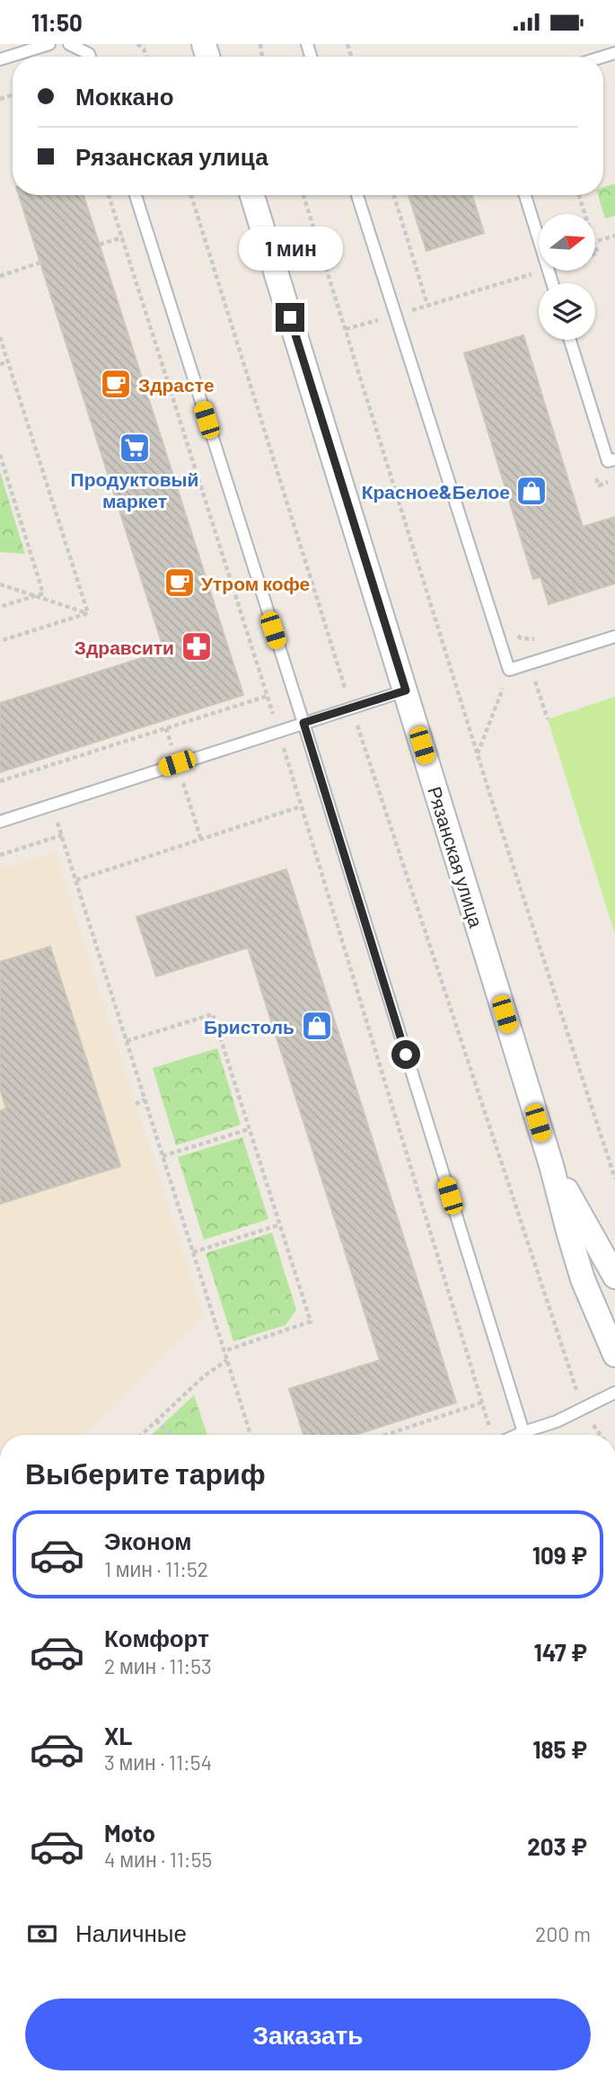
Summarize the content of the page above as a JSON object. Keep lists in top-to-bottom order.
{
  "streets": {
    "street": ["Рязанская улица"]
  },
  "places": {
    "cafe": ["Здрасте", "Утром кофе"],
    "supermarket": ["Продуктовый маркет"],
    "shop": ["Красное&Белое", "Бристоль"],
    "pharmacy": ["Здравсити"]
  },
  "north": "right",
  "page": {
    "status": "11:50",
    "banner": ["Моккано", "Рязанская улица"],
    "bubble": "1 мин",
    "heading": "Выберите тариф",
    "list": [
      {
        "name": "Эконом",
        "note": "1 мин · 11:52",
        "value": "109 ₽"
      },
      {
        "name": "Комфорт",
        "note": "2 мин · 11:53",
        "value": "147 ₽"
      },
      {
        "name": "XL",
        "note": "3 мин · 11:54",
        "value": "185 ₽"
      },
      {
        "name": "Moto",
        "note": "4 мин · 11:55",
        "value": "203 ₽"
      }
    ],
    "pay": ["Наличные", "200 m"],
    "buttons": "Заказать"
  }
}
